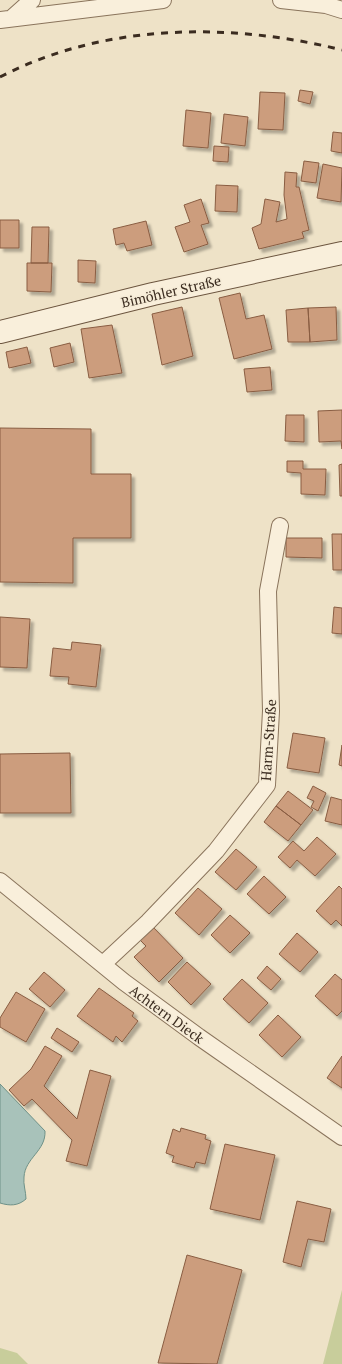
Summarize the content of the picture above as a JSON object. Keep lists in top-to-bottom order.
{
  "streets": {
    "street": ["Bimöhler Straße", "Harm-Straße", "Achtern Dieck"]
  },
  "crossings": [
    ["Harm-Straße", "Achtern Dieck"]
  ]
}
